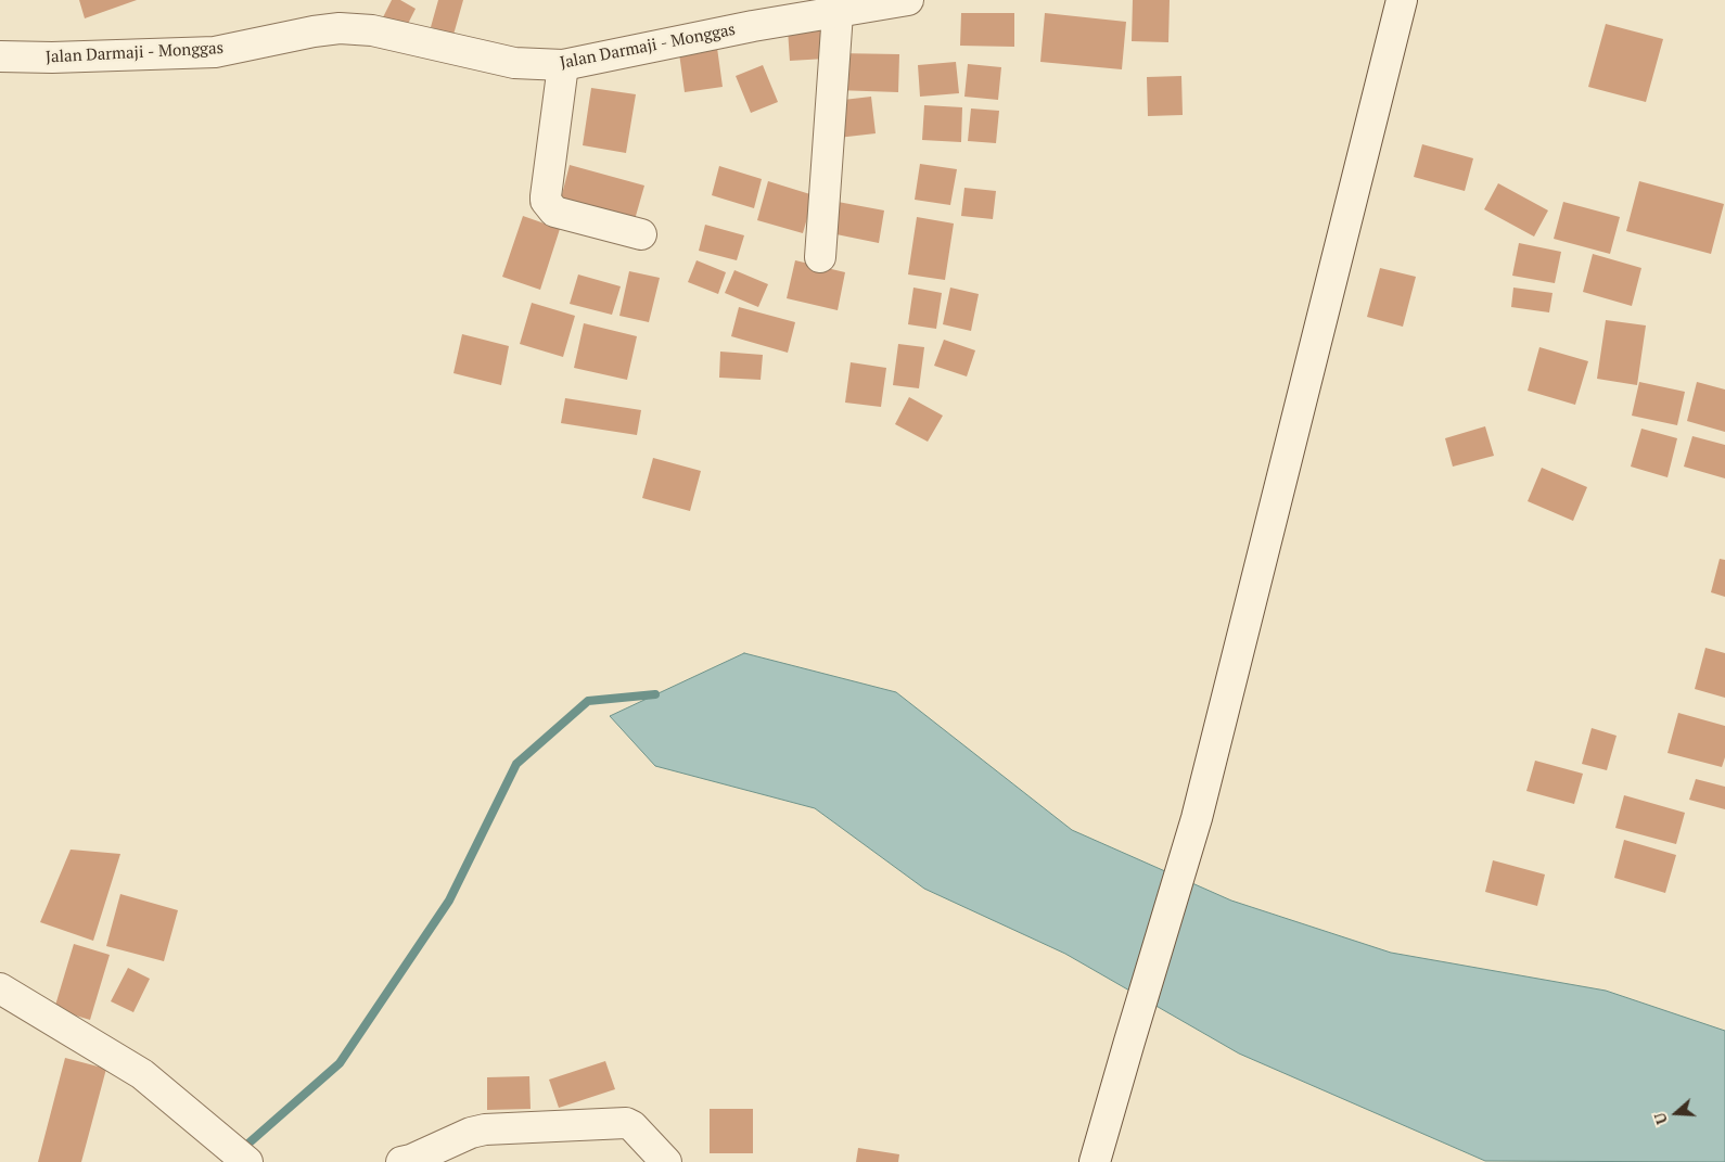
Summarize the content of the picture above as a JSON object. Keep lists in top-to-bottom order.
{
  "streets": {
    "street": ["Jalan Darmaji - Monggas"]
  },
  "north": "left"
}
